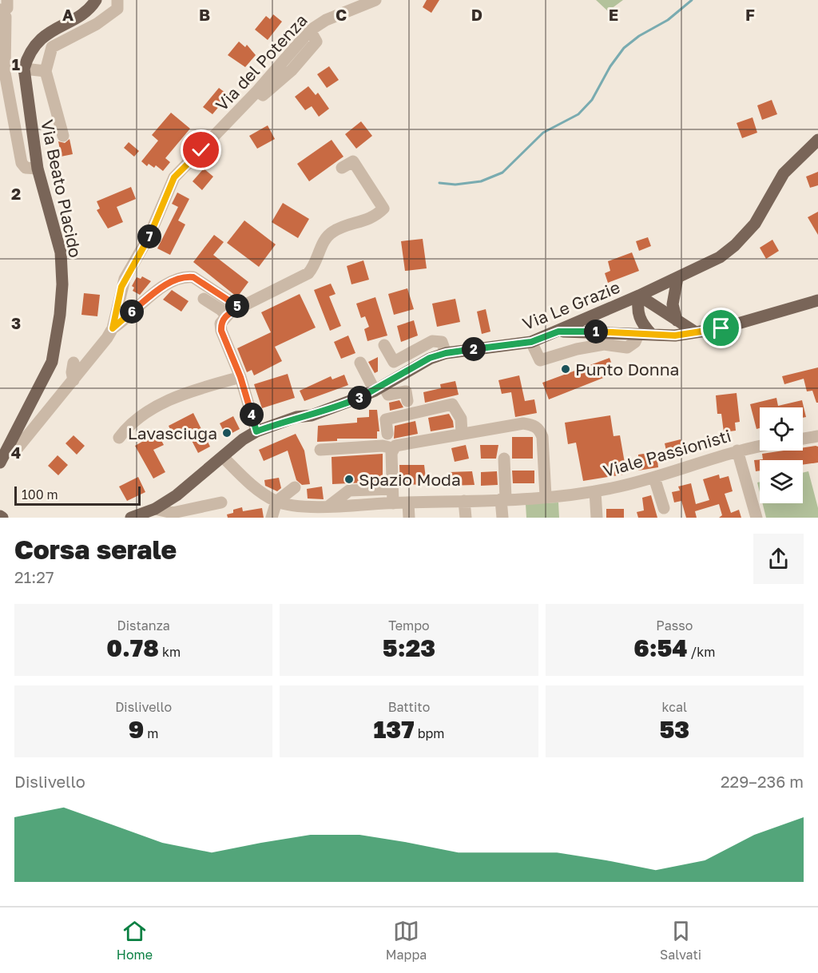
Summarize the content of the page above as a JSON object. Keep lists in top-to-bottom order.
{
  "streets": {
    "main road": ["Via Beato Placido", "Via Le Grazie"],
    "street": ["Via del Potenza", "Viale Passionisti"]
  },
  "crossings": [
    ["Via del Potenza", "Via Beato Placido"],
    ["Via Le Grazie", "Viale Passionisti"]
  ],
  "places": ["Punto Donna", "Lavasciuga", "Spazio Moda"],
  "scale_bar": "100 m",
  "page": {
    "pins": [
      "7",
      "5",
      "6",
      "1",
      "2",
      "3",
      "4"
    ],
    "scale": "100 m",
    "heading": ["Corsa serale", "21:27"],
    "stats": [
      ["Distanza", "0.78 km"],
      ["Tempo", "5:23"],
      ["Passo", "6:54 /km"],
      ["Dislivello", "9 m"],
      ["Battito", "137 bpm"],
      ["kcal", "53"]
    ],
    "chart": ["Dislivello", "229–236 m"],
    "tabs": ["Home", "Mappa", "Salvati"]
  },
  "grid": {
    "columns": [
      "A",
      "B",
      "C",
      "D",
      "E",
      "F"
    ],
    "rows": [
      "1",
      "2",
      "3",
      "4"
    ]
  }
}
